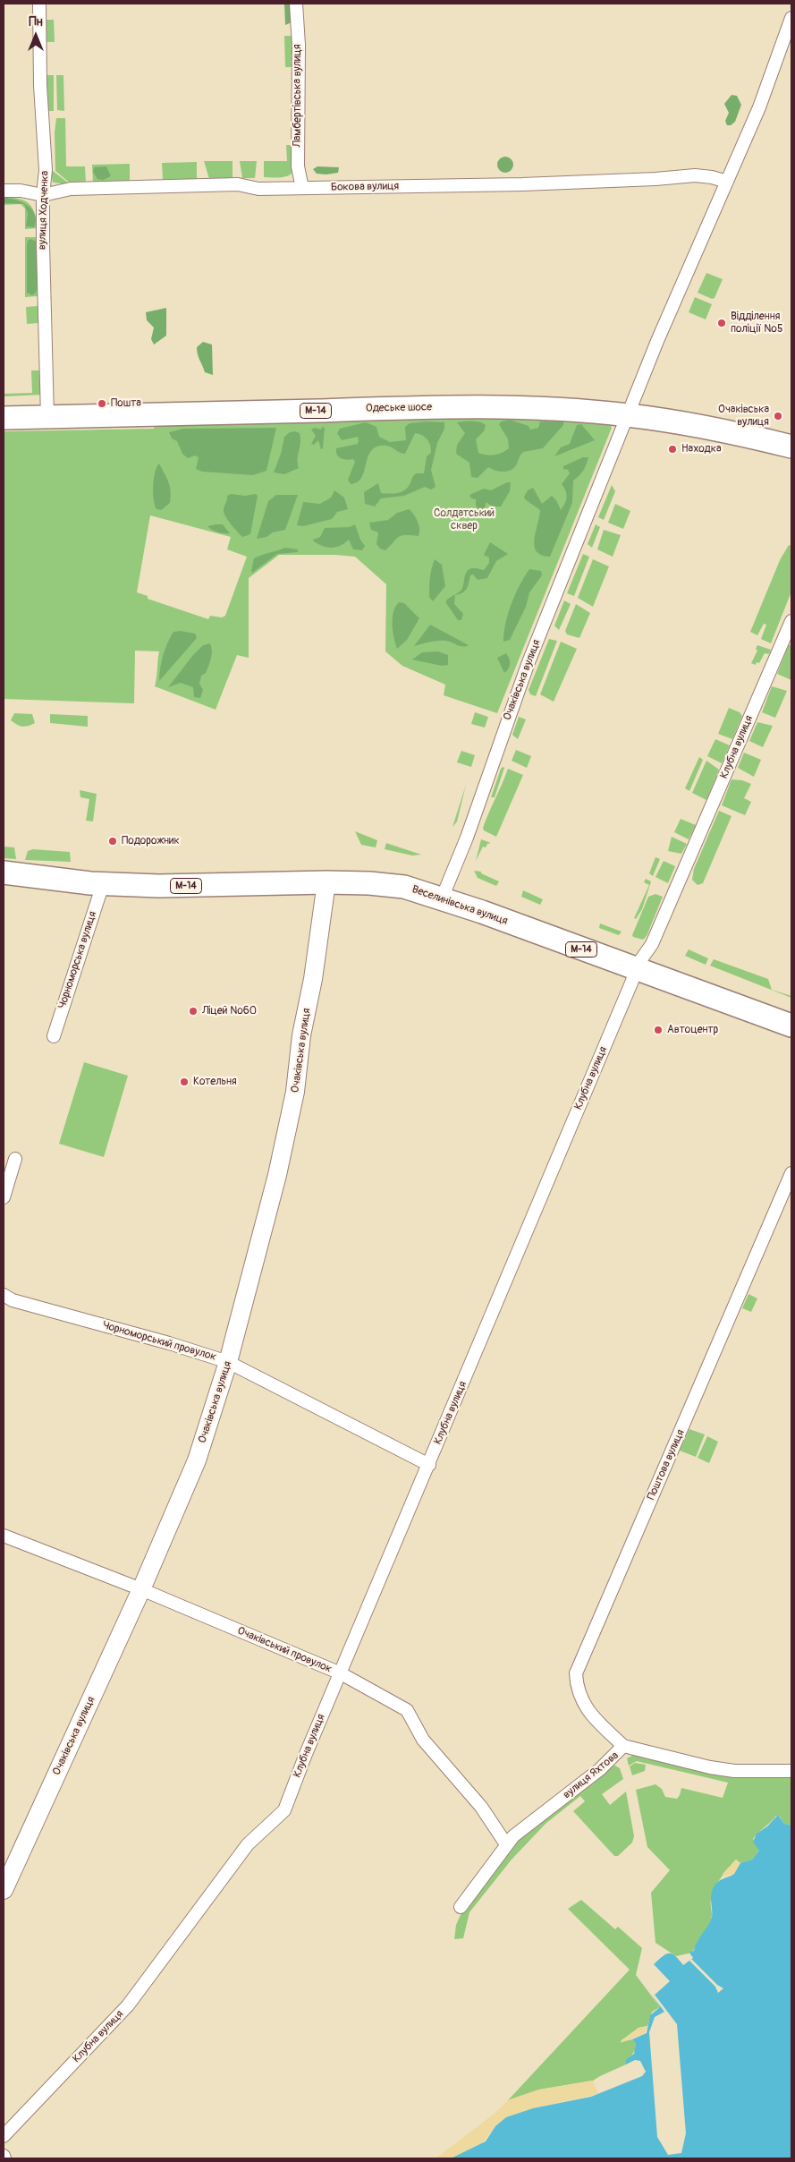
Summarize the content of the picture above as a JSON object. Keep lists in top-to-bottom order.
{
  "streets": {
    "highway": ["Одеське шосе", "М-14", "Веселинівська вулиця"],
    "street": [
      "Ламбертівська вулиця",
      "Бокова вулиця",
      "вулиця Ходченка",
      "Очаківська вулиця",
      "Клубна вулиця",
      "Чорноморська вулиця",
      "Чорноморський провулок",
      "Поштова вулиця",
      "Очаківський провулок",
      "вулиця Яхтова"
    ]
  },
  "crossings": [
    ["Ламбертівська вулиця", "Бокова вулиця"],
    ["Бокова вулиця", "вулиця Ходченка"],
    ["Бокова вулиця", "Очаківська вулиця"],
    ["вулиця Ходченка", "Одеське шосе"],
    ["Одеське шосе", "Очаківська вулиця"],
    ["Очаківська вулиця", "Веселинівська вулиця"],
    ["Очаківська вулиця", "Чорноморський провулок"],
    ["Очаківська вулиця", "Очаківський провулок"],
    ["Клубна вулиця", "Веселинівська вулиця"],
    ["Клубна вулиця", "Чорноморський провулок"],
    ["Клубна вулиця", "Очаківський провулок"],
    ["Веселинівська вулиця", "Чорноморська вулиця"],
    ["Поштова вулиця", "вулиця Яхтова"],
    ["Очаківський провулок", "вулиця Яхтова"]
  ],
  "parks": ["Солдатський сквер"],
  "places": [
    "Відділення поліції №5",
    "Пошта",
    "Очаківська вулиця",
    "Находка",
    "Подорожник",
    "Ліцей №60",
    "Автоцентр",
    "Котельня"
  ],
  "north": "top"
}
